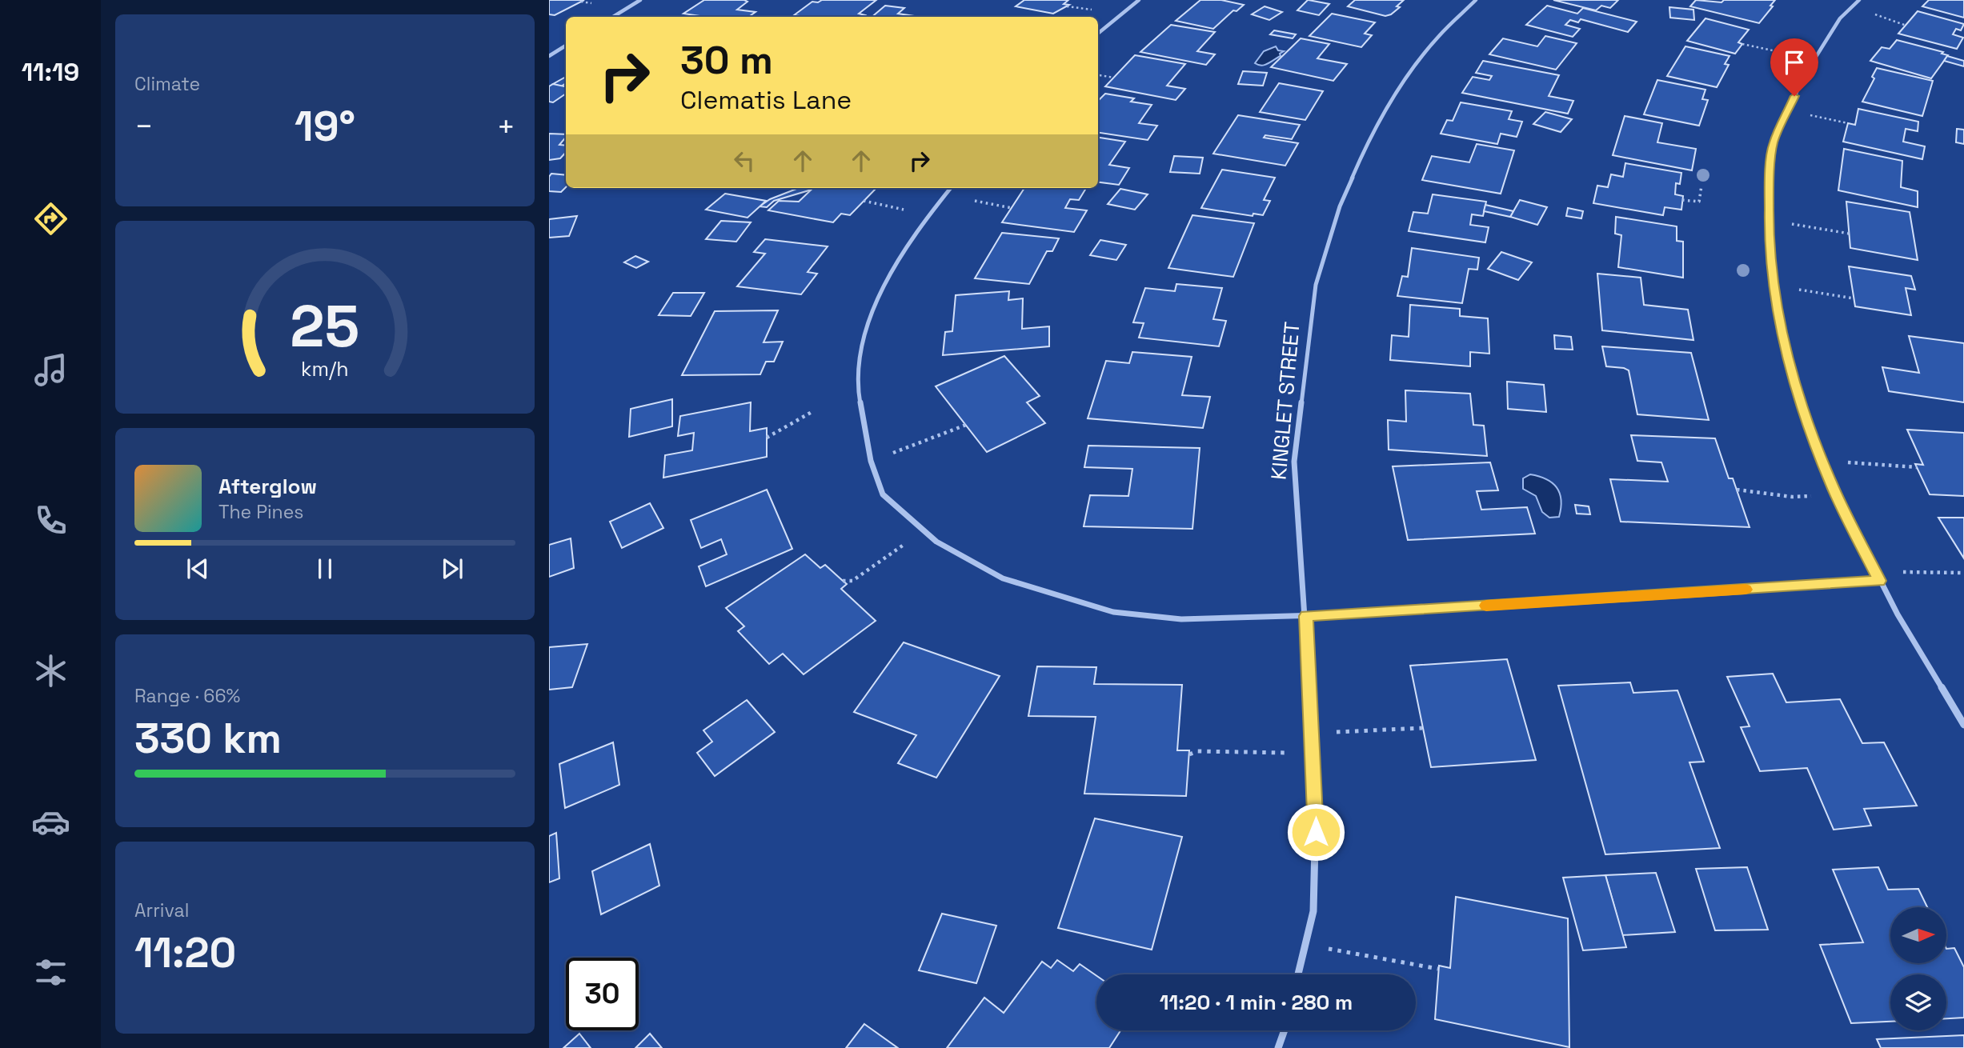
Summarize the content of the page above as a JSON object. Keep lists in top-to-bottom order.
{
  "streets": {
    "street": ["KINGLET STREET"]
  },
  "north": "right",
  "page": {
    "tabs": "11:19",
    "tile": [
      "Climate",
      ["Range · 66%", "330 km"],
      ["Arrival", "11:20"]
    ],
    "turn": ["30 m", "Clematis Lane"],
    "heat": ["−", "19°", "+"],
    "song": ["Afterglow", "The Pines"],
    "limit": "30",
    "trip": "11:20 · 1 min · 280 m",
    "gauge": ["25", "km/h"]
  }
}
